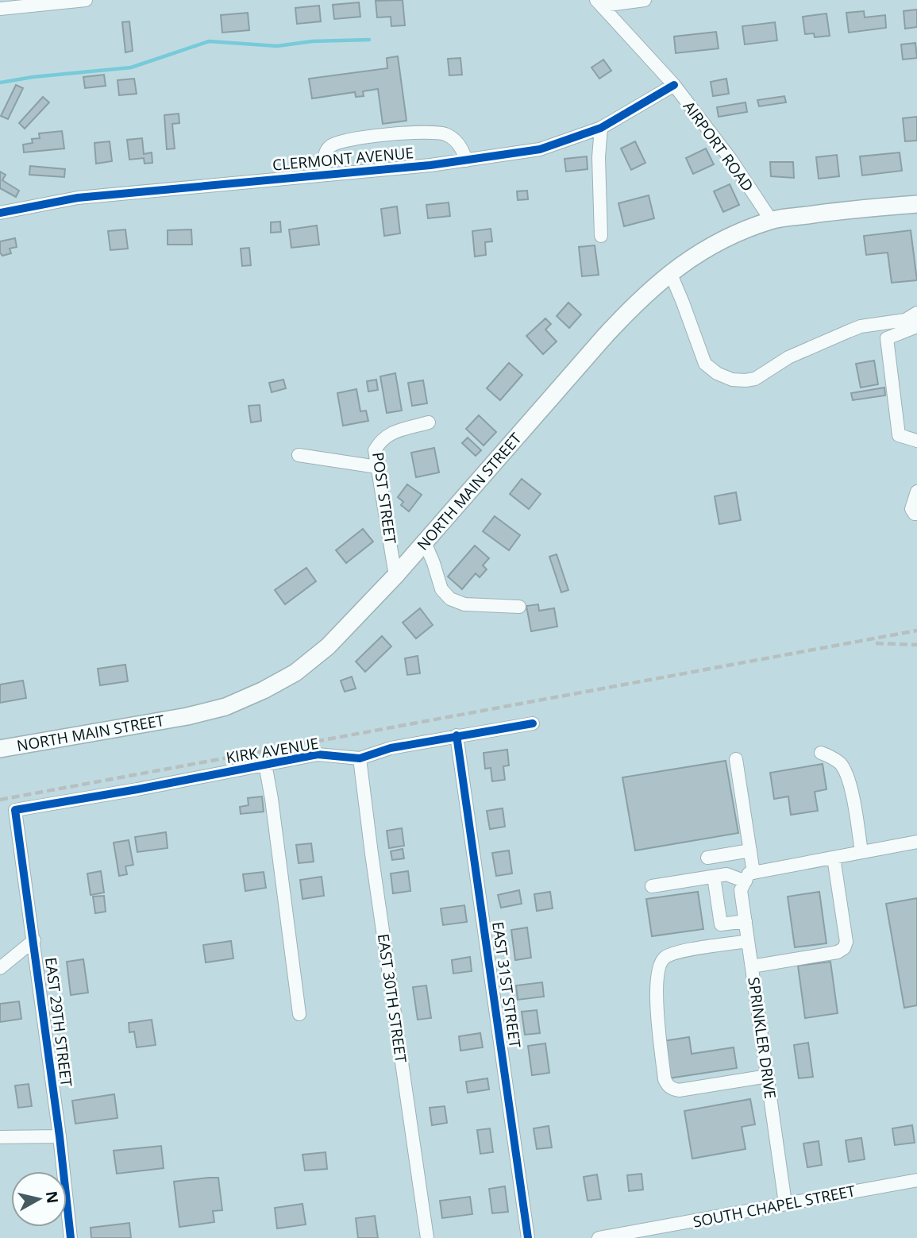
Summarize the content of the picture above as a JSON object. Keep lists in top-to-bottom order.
{
  "streets": {
    "main road": ["NORTH MAIN STREET"],
    "street": [
      "AIRPORT ROAD",
      "CLERMONT AVENUE",
      "POST STREET",
      "KIRK AVENUE",
      "EAST 31ST STREET",
      "EAST 30TH STREET",
      "EAST 29TH STREET",
      "SPRINKLER DRIVE",
      "SOUTH CHAPEL STREET"
    ]
  },
  "crossings": [
    ["AIRPORT ROAD", "CLERMONT AVENUE"],
    ["AIRPORT ROAD", "NORTH MAIN STREET"],
    ["NORTH MAIN STREET", "POST STREET"],
    ["KIRK AVENUE", "EAST 31ST STREET"],
    ["KIRK AVENUE", "EAST 30TH STREET"],
    ["KIRK AVENUE", "EAST 29TH STREET"],
    ["SPRINKLER DRIVE", "SOUTH CHAPEL STREET"]
  ],
  "north": "right"
}
